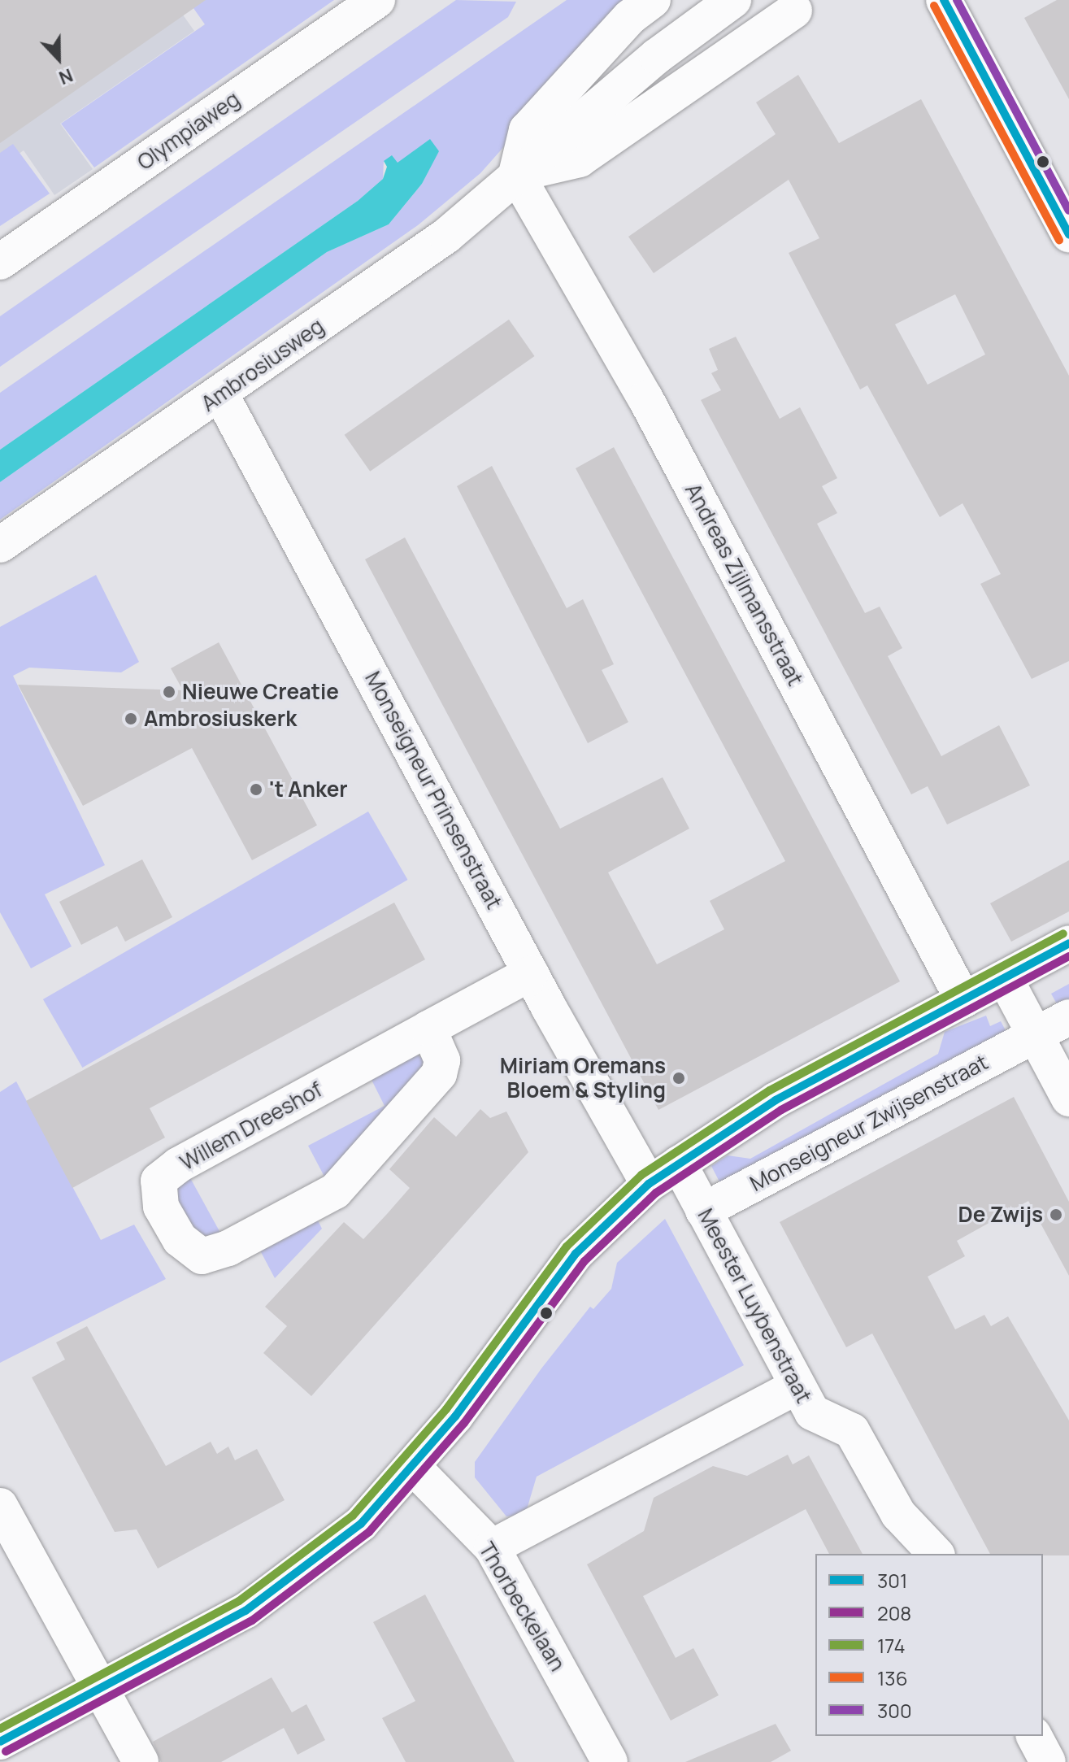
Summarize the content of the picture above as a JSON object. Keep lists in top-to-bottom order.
{
  "streets": {
    "street": [
      "Olympiaweg",
      "Ambrosiusweg",
      "Andreas Zijlmansstraat",
      "Monseigneur Prinsenstraat",
      "Monseigneur Zwijsenstraat",
      "Willem Dreeshof",
      "Meester Luybenstraat",
      "Thorbeckelaan"
    ]
  },
  "crossings": [
    ["Ambrosiusweg", "Andreas Zijlmansstraat"],
    ["Ambrosiusweg", "Monseigneur Prinsenstraat"],
    ["Monseigneur Prinsenstraat", "Willem Dreeshof"],
    ["Monseigneur Zwijsenstraat", "Meester Luybenstraat"]
  ],
  "places": [
    "Nieuwe Creatie",
    "Ambrosiuskerk",
    "'t Anker",
    "Miriam Oremans Bloem & Styling",
    "De Zwijs"
  ],
  "lines": [
    "transit line 301",
    "transit line 300",
    "transit line 136",
    "transit line 174",
    "transit line 208"
  ],
  "legend": [
    "301",
    "208",
    "174",
    "136",
    "300"
  ],
  "north": "bottom"
}
